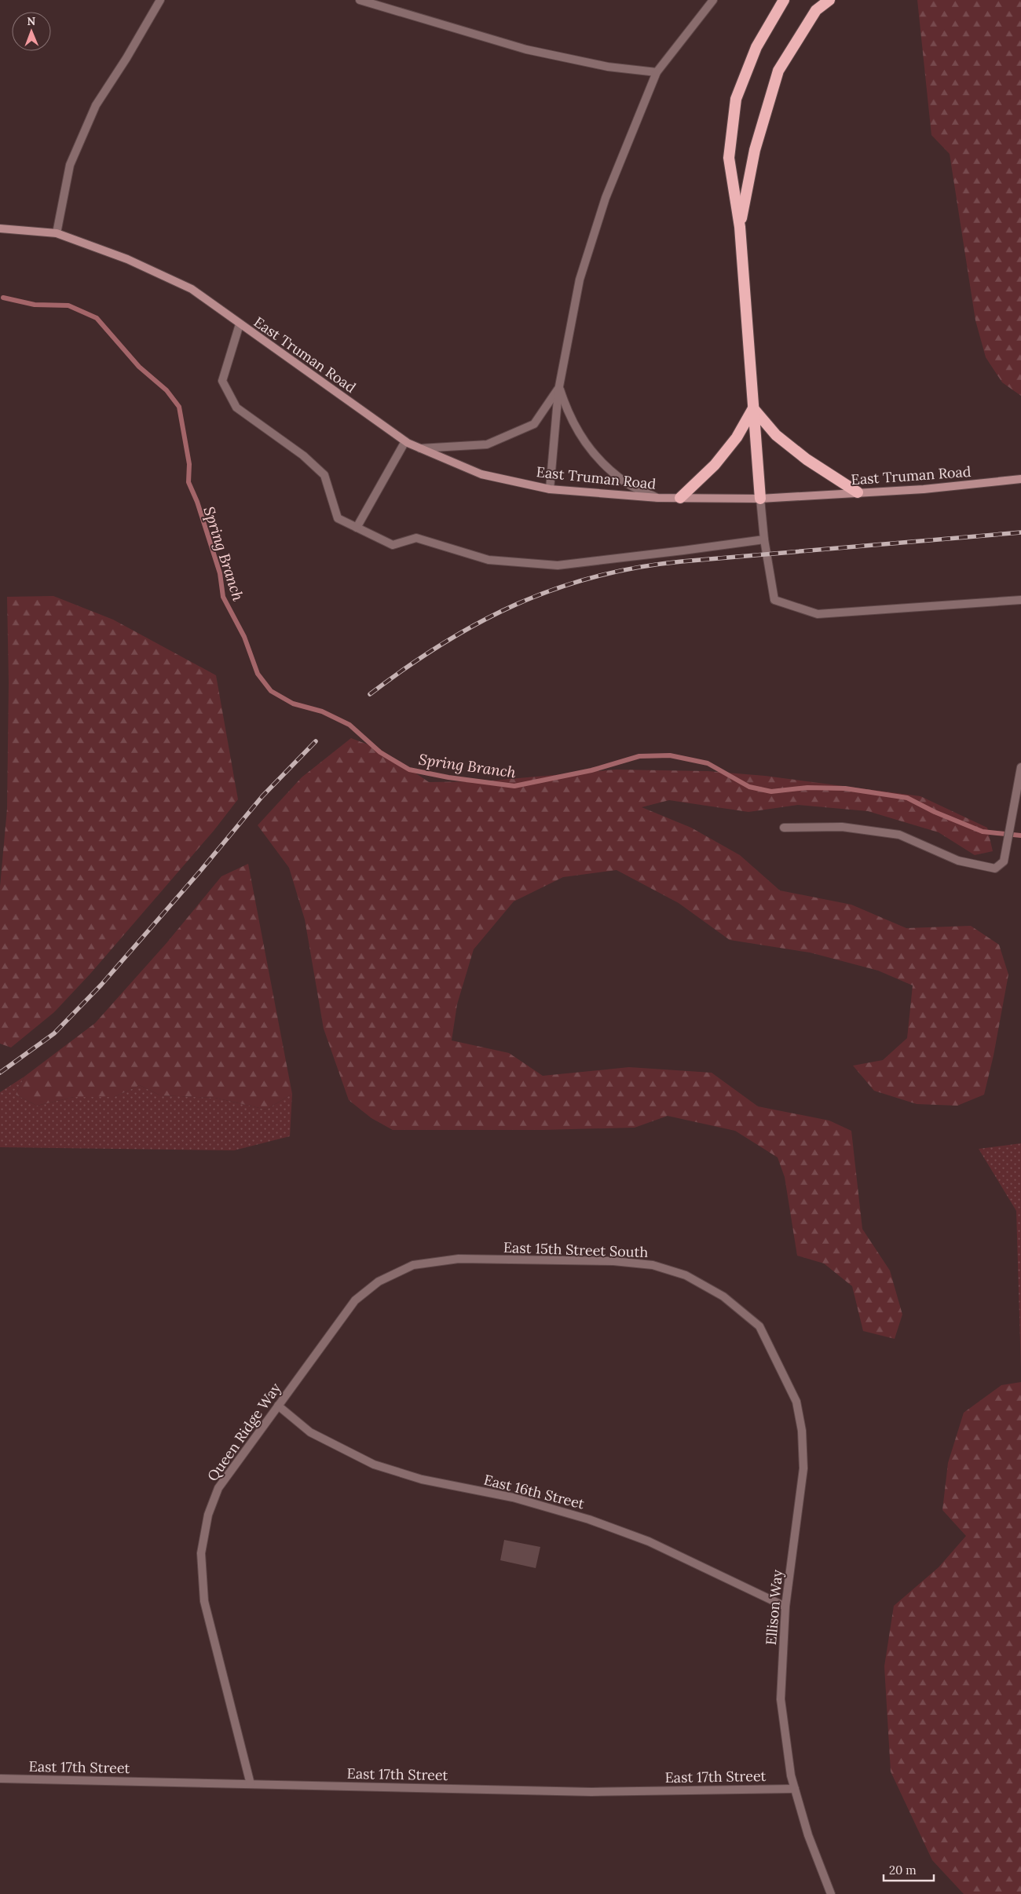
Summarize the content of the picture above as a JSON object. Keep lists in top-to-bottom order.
{
  "streets": {
    "main road": ["East Truman Road"],
    "street": [
      "East 15th Street South",
      "Queen Ridge Way",
      "East 16th Street",
      "Ellison Way",
      "East 17th Street"
    ]
  },
  "crossings": [
    ["East 15th Street South", "Queen Ridge Way"],
    ["East 15th Street South", "Ellison Way"],
    ["Queen Ridge Way", "East 16th Street"],
    ["Queen Ridge Way", "East 17th Street"],
    ["East 16th Street", "Ellison Way"],
    ["Ellison Way", "East 17th Street"]
  ],
  "water": ["Spring Branch"],
  "scale_bar": "20 m",
  "north": "top"
}
